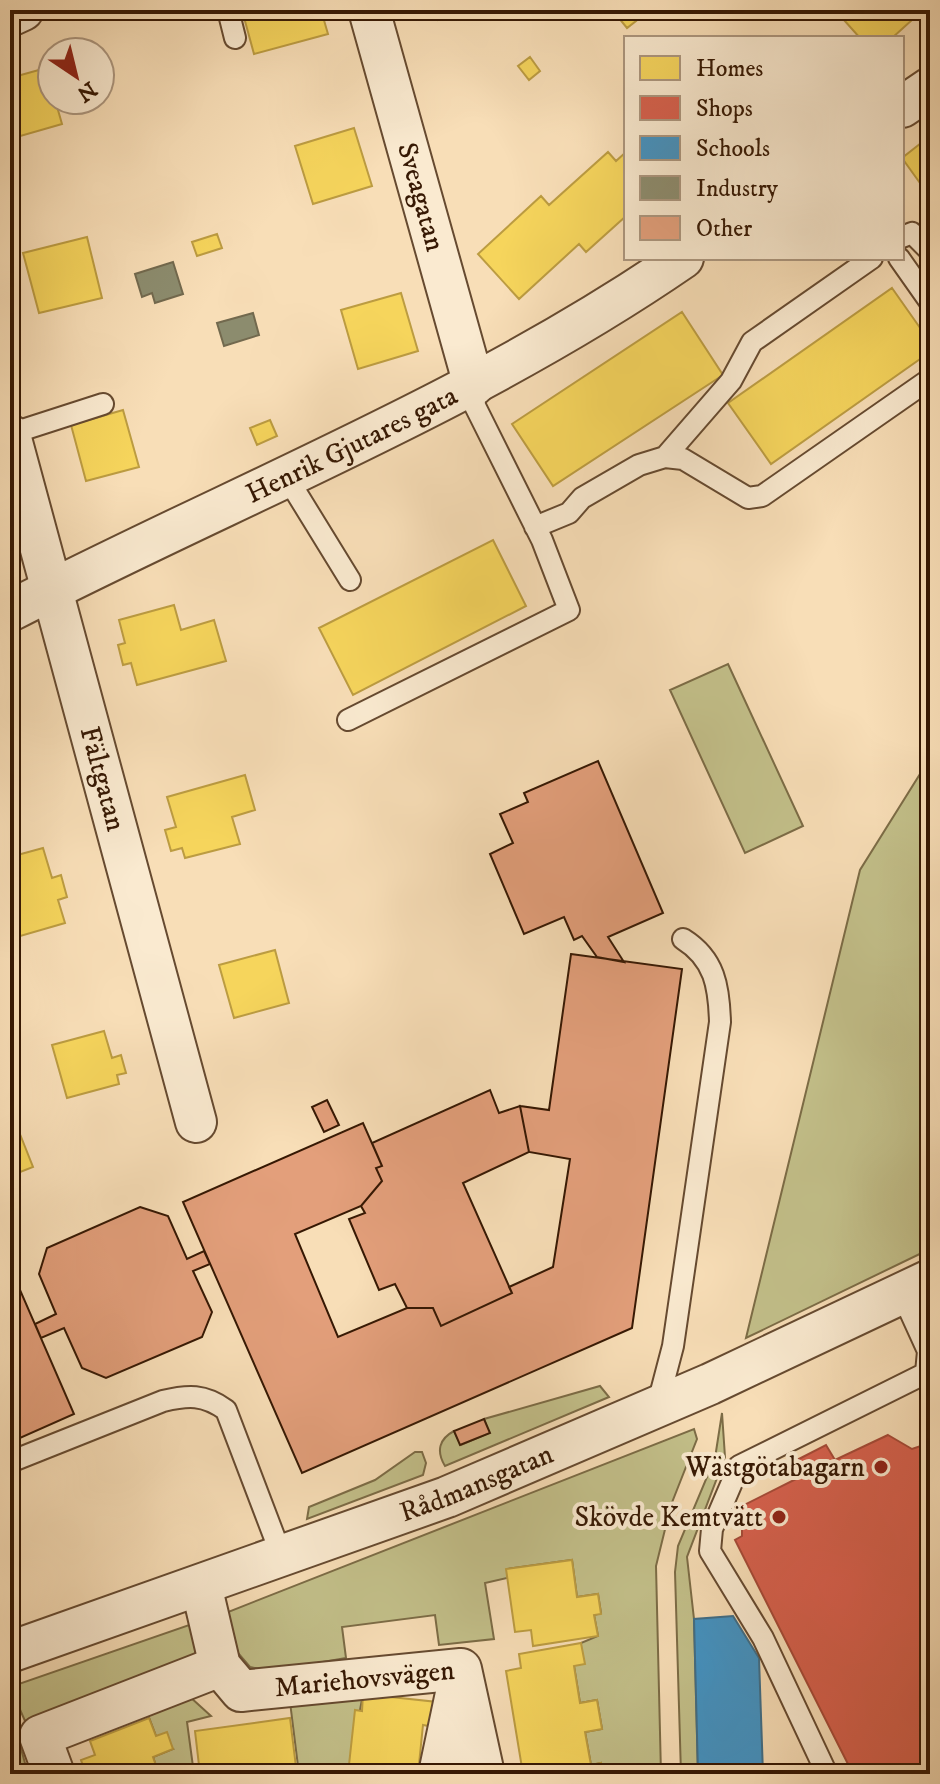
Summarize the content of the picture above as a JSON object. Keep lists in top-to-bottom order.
{
  "streets": {
    "street": [
      "Sveagatan",
      "Henrik Gjutares gata",
      "Fältgatan",
      "Rådmansgatan",
      "Mariehovsvägen"
    ]
  },
  "crossings": [
    ["Sveagatan", "Henrik Gjutares gata"],
    ["Henrik Gjutares gata", "Fältgatan"]
  ],
  "places": ["Wästgötabagarn", "Skövde Kemtvätt"],
  "legend": [
    "Homes",
    "Shops",
    "Schools",
    "Industry",
    "Other"
  ],
  "north": "bottom right"
}
